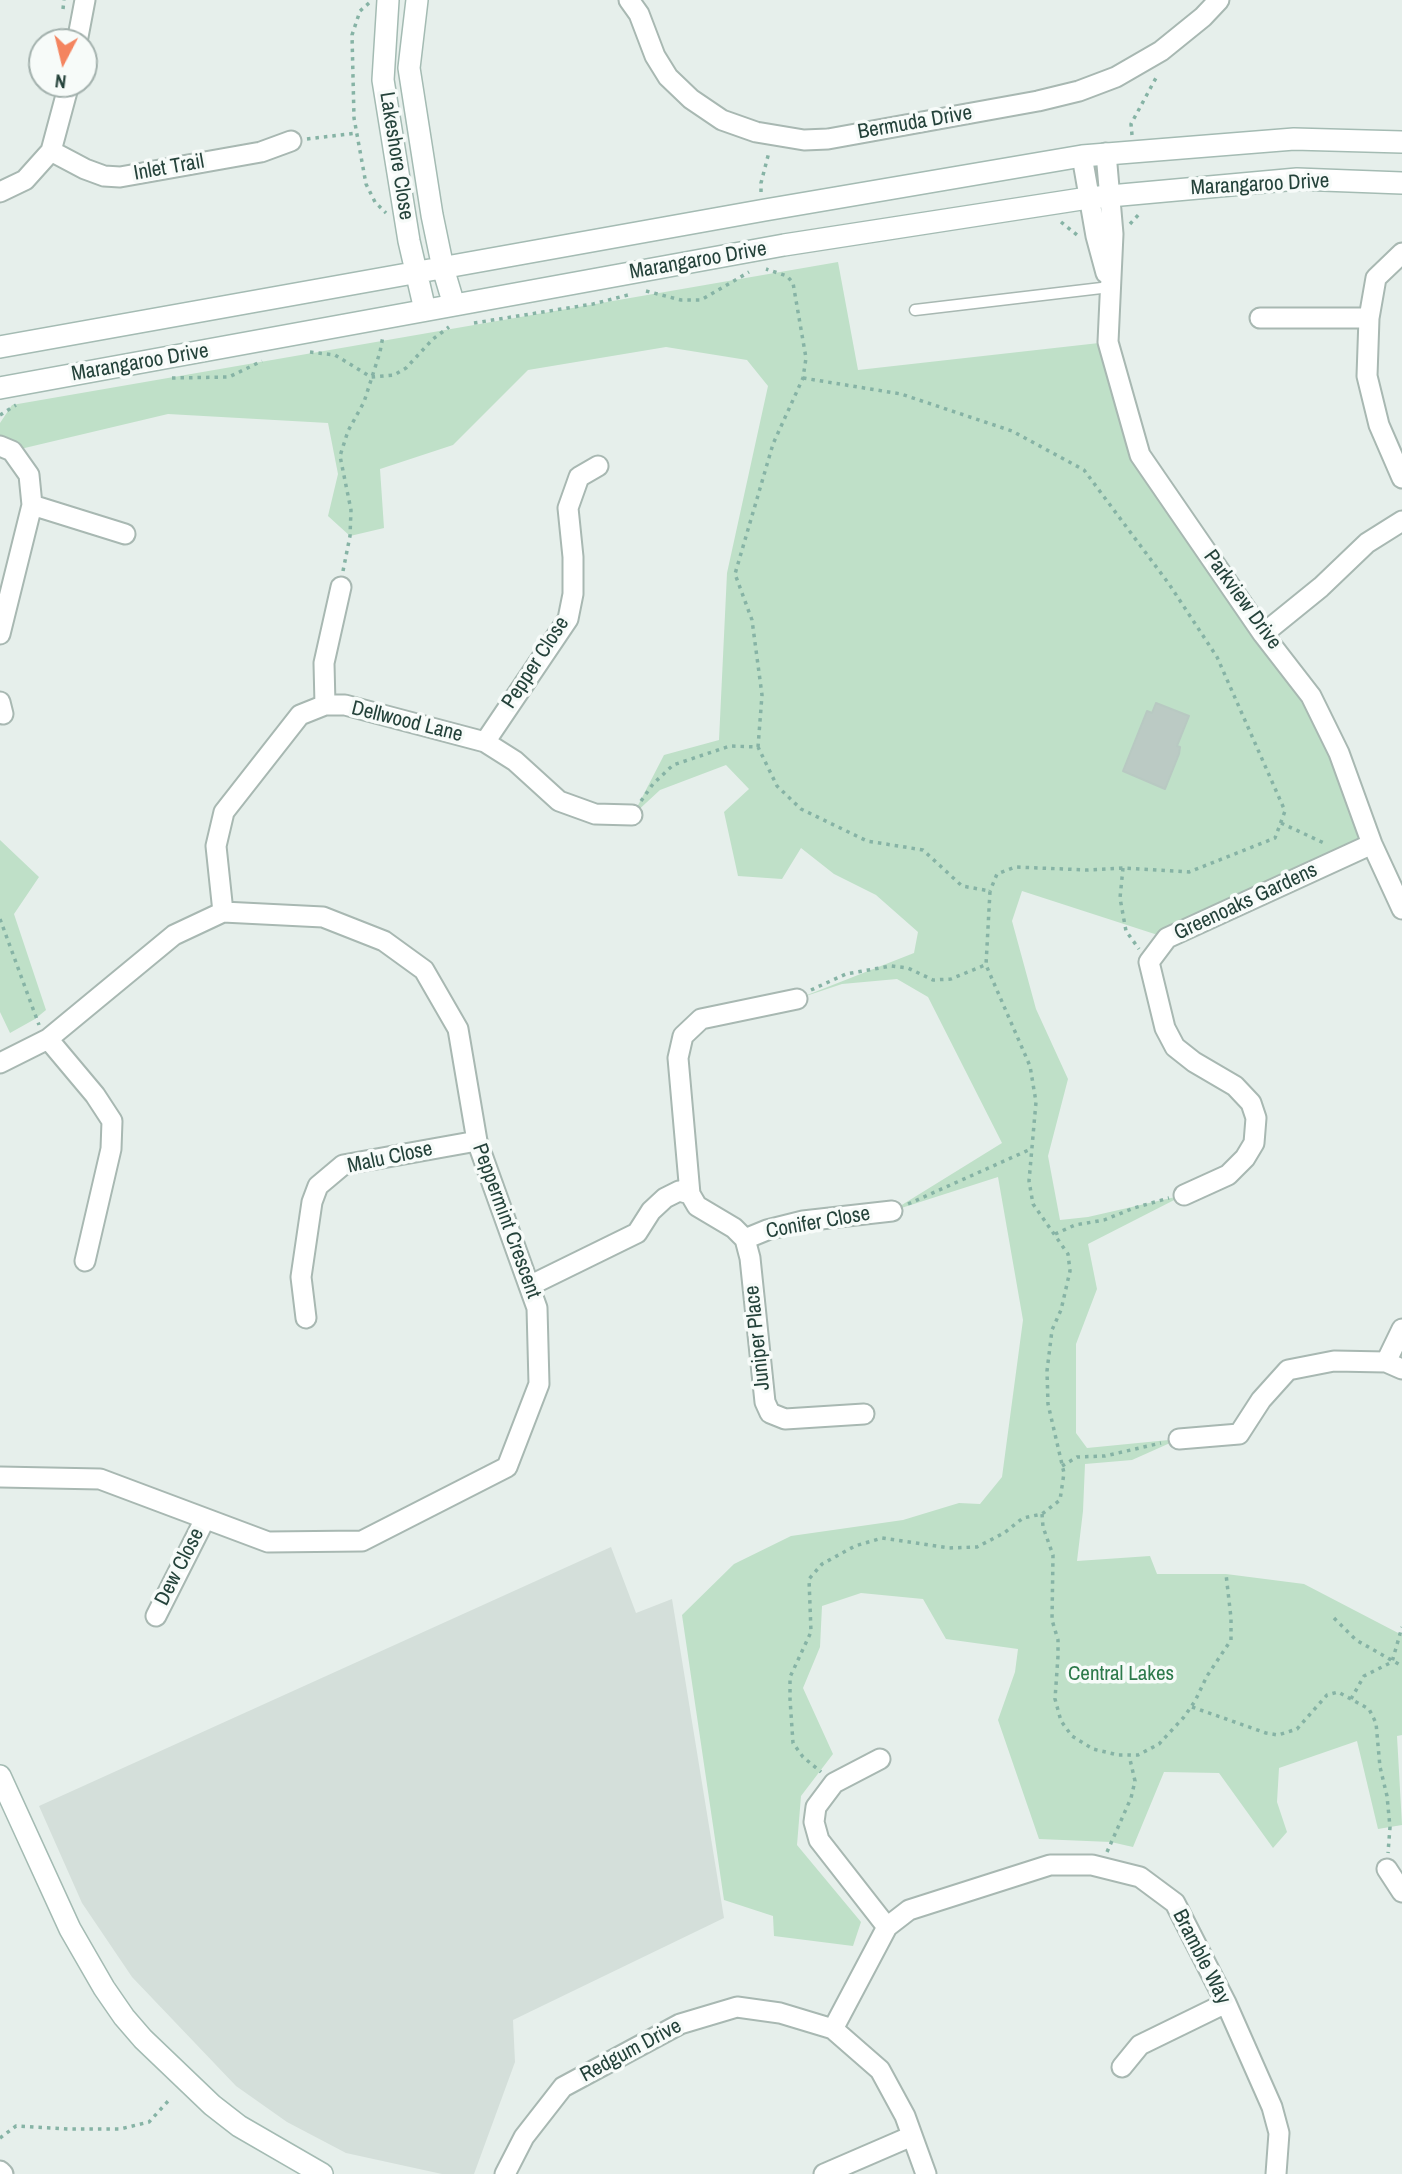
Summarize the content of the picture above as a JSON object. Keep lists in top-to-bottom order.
{
  "streets": {
    "main road": ["Lakeshore Close", "Marangaroo Drive"],
    "street": [
      "Bermuda Drive",
      "Inlet Trail",
      "Parkview Drive",
      "Pepper Close",
      "Dellwood Lane",
      "Greenoaks Gardens",
      "Malu Close",
      "Peppermint Crescent",
      "Conifer Close",
      "Juniper Place",
      "Dew Close",
      "Bramble Way",
      "Redgum Drive"
    ]
  },
  "crossings": [
    ["Lakeshore Close", "Marangaroo Drive"],
    ["Marangaroo Drive", "Parkview Drive"],
    ["Parkview Drive", "Greenoaks Gardens"],
    ["Pepper Close", "Dellwood Lane"],
    ["Dellwood Lane", "Peppermint Crescent"],
    ["Malu Close", "Peppermint Crescent"],
    ["Peppermint Crescent", "Dew Close"],
    ["Conifer Close", "Juniper Place"],
    ["Bramble Way", "Redgum Drive"]
  ],
  "parks": ["Central Lakes"],
  "north": "bottom"
}
